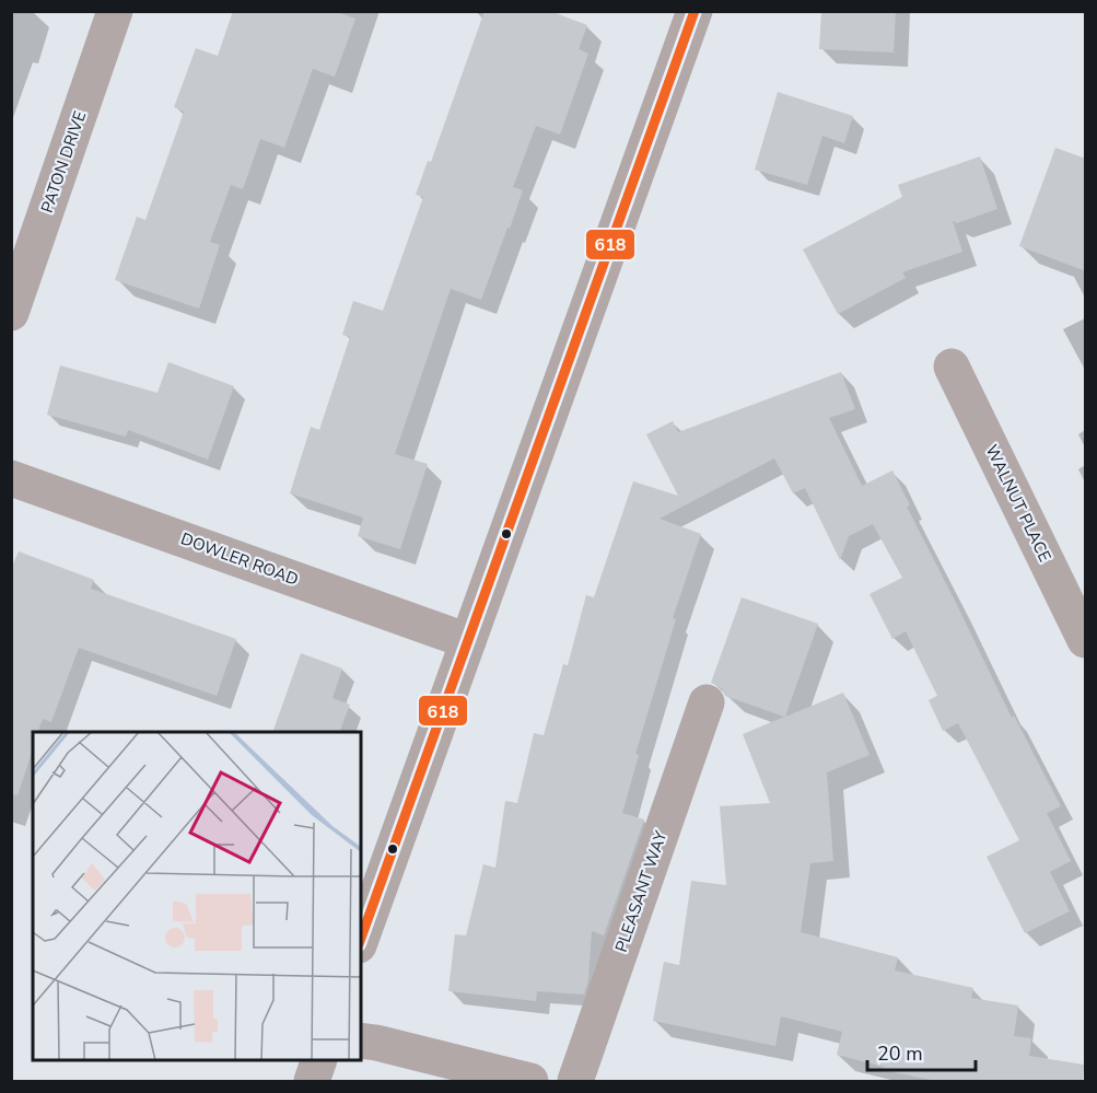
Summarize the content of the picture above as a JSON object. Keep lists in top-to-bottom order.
{
  "streets": {
    "street": [
      "PATON DRIVE",
      "WALNUT PLACE",
      "DOWLER ROAD",
      "PLEASANT WAY"
    ]
  },
  "lines": ["transit line 618"],
  "scale_bar": "20 m"
}
